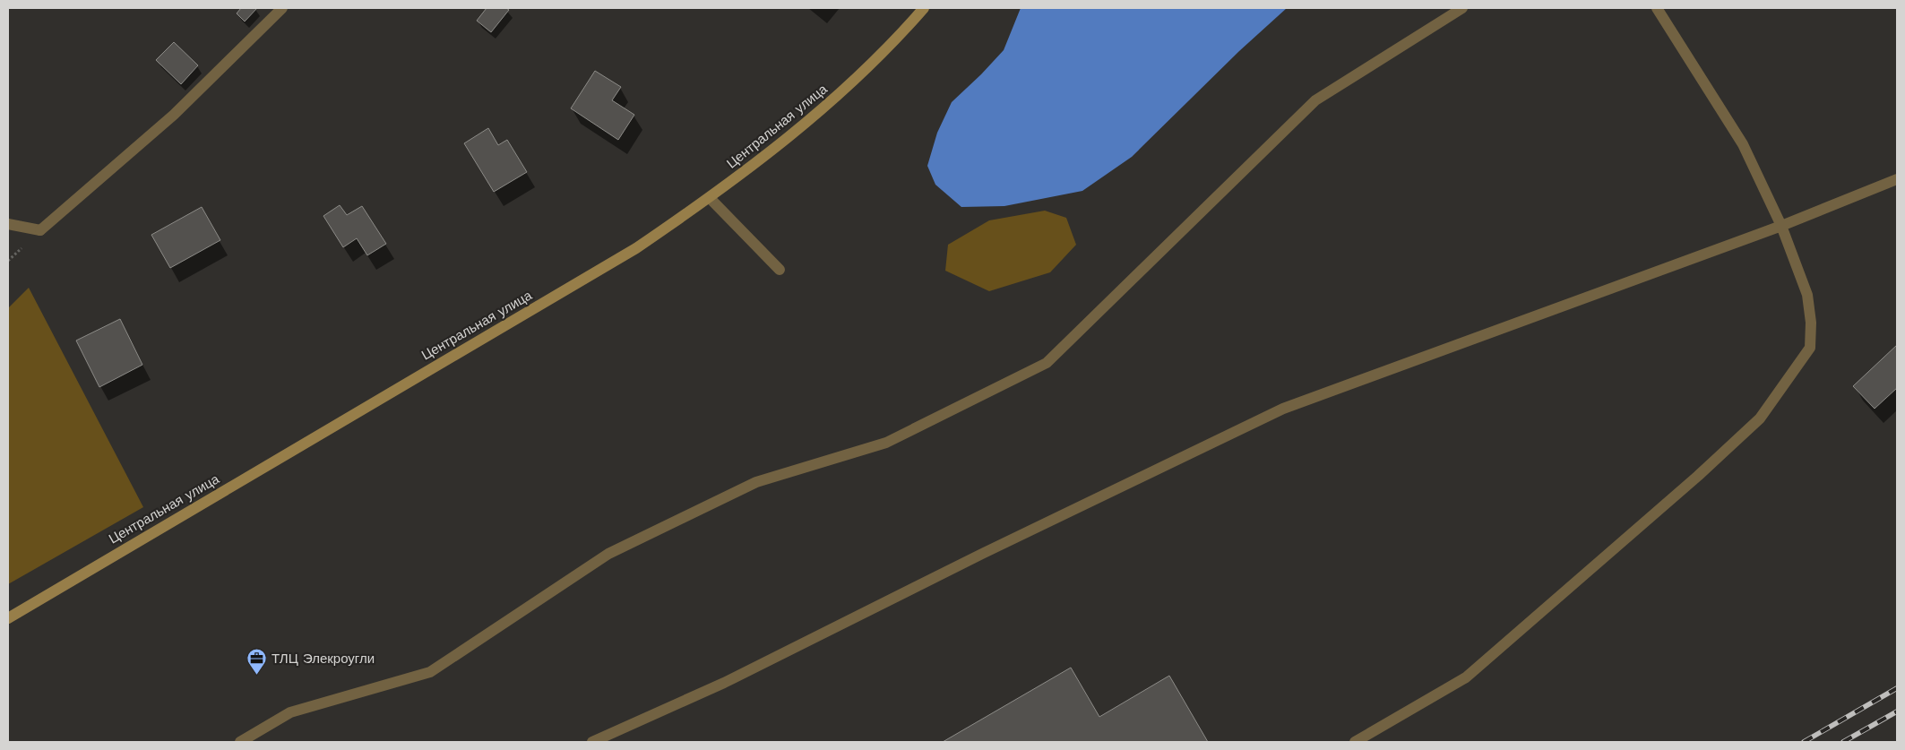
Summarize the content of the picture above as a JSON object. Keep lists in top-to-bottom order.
{
  "streets": {
    "main road": ["Центральная улица"]
  },
  "places": {
    "office": ["ТЛЦ Элекроугли"]
  }
}
